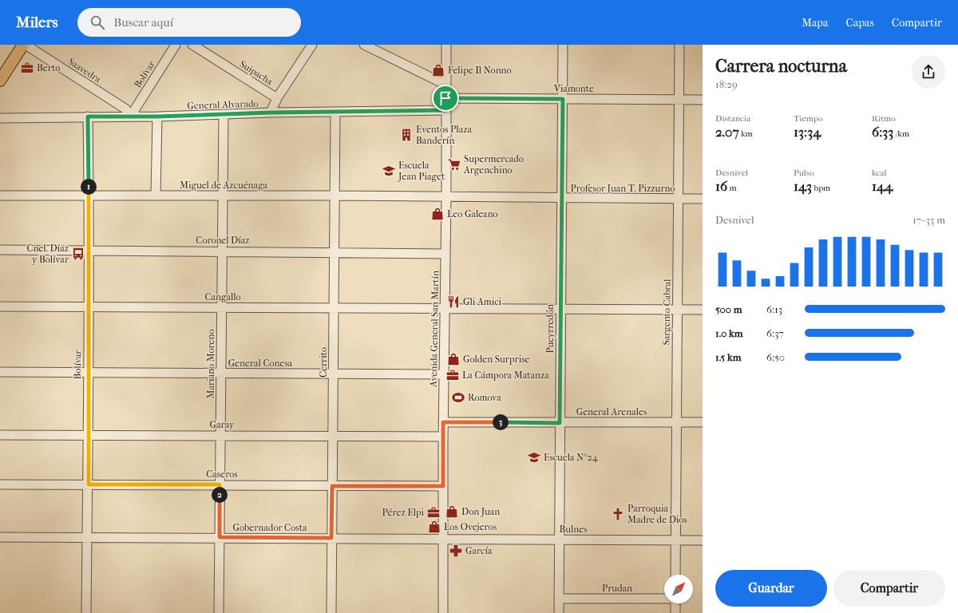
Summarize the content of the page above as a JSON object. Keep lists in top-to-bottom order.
{
  "streets": {
    "street": [
      "Saavedra",
      "Suipacha",
      "Bolívar",
      "Viamonte",
      "General Alvarado",
      "Miguel de Azcuénaga",
      "Profesor Juan T. Pizzurno",
      "Coronel Díaz",
      "Cangallo",
      "Sargento Cabral",
      "Avenida General San Martín",
      "Pueyrredón",
      "Cerrito",
      "General Conesa",
      "Mariano Moreno",
      "General Arenales",
      "Garay",
      "Caseros",
      "Gobernador Costa",
      "Bulnes",
      "Prudan"
    ]
  },
  "crossings": [
    ["Saavedra", "Bolívar"],
    ["Saavedra", "General Alvarado"],
    ["Bolívar", "General Alvarado"],
    ["Bolívar", "Miguel de Azcuénaga"],
    ["Bolívar", "Coronel Díaz"],
    ["Bolívar", "Cangallo"],
    ["Bolívar", "General Conesa"],
    ["Bolívar", "Garay"],
    ["Bolívar", "Caseros"],
    ["Bolívar", "Gobernador Costa"],
    ["Viamonte", "Sargento Cabral"],
    ["Viamonte", "Avenida General San Martín"],
    ["Viamonte", "Pueyrredón"],
    ["General Alvarado", "Avenida General San Martín"],
    ["General Alvarado", "Cerrito"],
    ["General Alvarado", "Mariano Moreno"],
    ["Miguel de Azcuénaga", "Profesor Juan T. Pizzurno"],
    ["Miguel de Azcuénaga", "Avenida General San Martín"],
    ["Miguel de Azcuénaga", "Cerrito"],
    ["Miguel de Azcuénaga", "Mariano Moreno"],
    ["Profesor Juan T. Pizzurno", "Sargento Cabral"],
    ["Profesor Juan T. Pizzurno", "Avenida General San Martín"],
    ["Profesor Juan T. Pizzurno", "Pueyrredón"],
    ["Coronel Díaz", "Avenida General San Martín"],
    ["Coronel Díaz", "Cerrito"],
    ["Coronel Díaz", "Mariano Moreno"],
    ["Cangallo", "Sargento Cabral"],
    ["Cangallo", "Avenida General San Martín"],
    ["Cangallo", "Pueyrredón"],
    ["Cangallo", "Cerrito"],
    ["Cangallo", "Mariano Moreno"],
    ["Sargento Cabral", "General Arenales"],
    ["Sargento Cabral", "Bulnes"],
    ["Avenida General San Martín", "General Conesa"],
    ["Avenida General San Martín", "General Arenales"],
    ["Avenida General San Martín", "Garay"],
    ["Avenida General San Martín", "Caseros"],
    ["Avenida General San Martín", "Gobernador Costa"],
    ["Avenida General San Martín", "Bulnes"],
    ["Pueyrredón", "General Arenales"],
    ["Pueyrredón", "Bulnes"],
    ["Pueyrredón", "Prudan"],
    ["Cerrito", "General Conesa"],
    ["Cerrito", "Garay"],
    ["Cerrito", "Caseros"],
    ["Cerrito", "Gobernador Costa"],
    ["General Conesa", "Mariano Moreno"],
    ["Mariano Moreno", "Garay"],
    ["Mariano Moreno", "Caseros"],
    ["Mariano Moreno", "Gobernador Costa"],
    ["Gobernador Costa", "Bulnes"]
  ],
  "places": {
    "office": ["Berto", "La Cámpora Matanza", "Pérez Elpi"],
    "shop": [
      "Felipe Il Nonno",
      "Leo Galeano",
      "Golden Surprise",
      "Don Juan",
      "Los Ovejeros"
    ],
    "building": ["Eventos Plaza Banderín"],
    "supermarket": ["Supermercado Argenchino"],
    "school or university": ["Escuela Jean Piaget", "Escuela N°24"],
    "bus stop": ["Cnel. Díaz y Bolívar"],
    "restaurant": ["Gli Amici"],
    "sports": ["Romova"],
    "church": ["Parroquia Madre de Dios"],
    "pharmacy": ["García"]
  },
  "north": "top right",
  "page": {
    "header": "Milers",
    "search": "Buscar aquí",
    "nav": ["Mapa", "Capas", "Compartir"],
    "heading": ["Carrera nocturna", "18:29"],
    "stats": [
      ["Distancia", "2.07 km"],
      ["Tiempo", "13:34"],
      ["Ritmo", "6:33 /km"],
      ["Desnivel", "16 m"],
      ["Pulso", "143 bpm"],
      ["kcal", "144"]
    ],
    "pins": ["1", "3", "2"],
    "chart": ["Desnivel", "17–33 m"],
    "list": [
      {
        "name": "500 m",
        "note": "6:13"
      },
      {
        "name": "1.0 km",
        "note": "6:37"
      },
      {
        "name": "1.5 km",
        "note": "6:50"
      }
    ],
    "buttons": ["Guardar", "Compartir"]
  }
}
